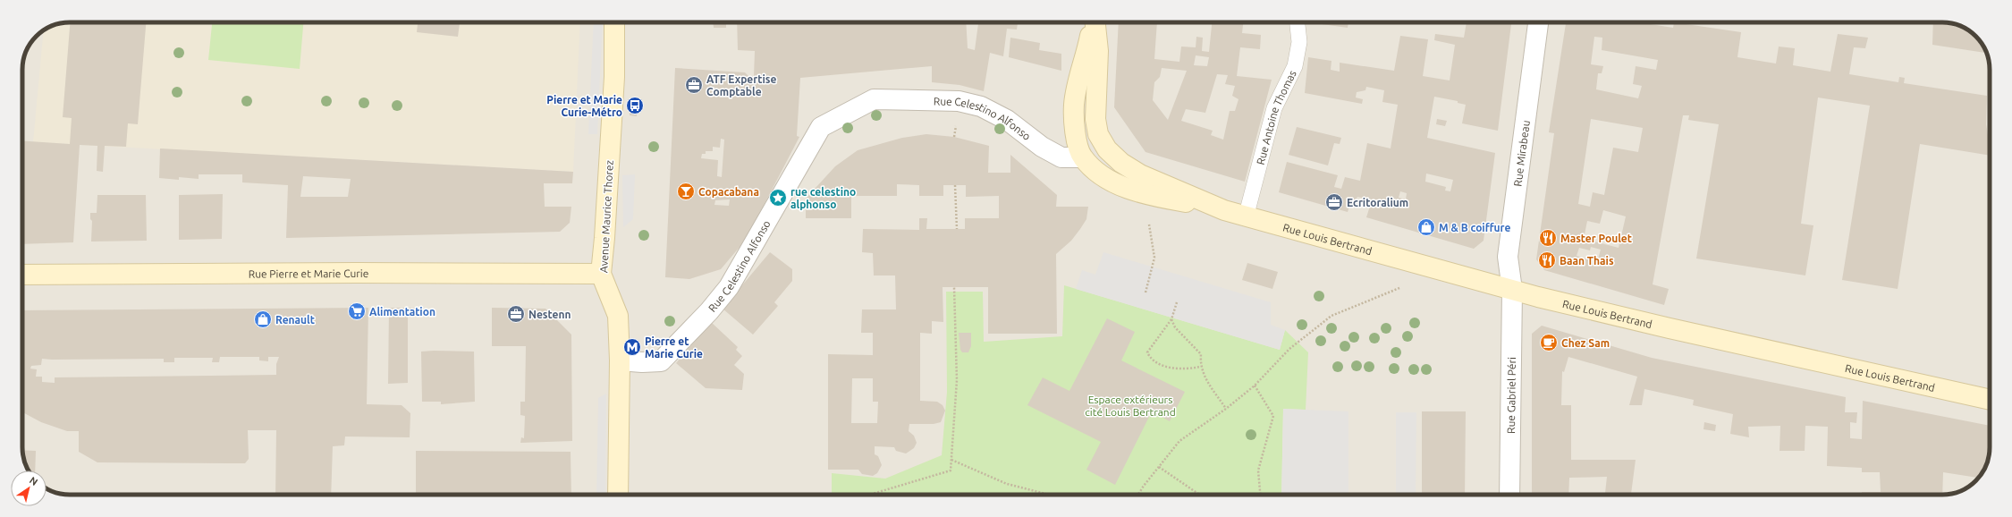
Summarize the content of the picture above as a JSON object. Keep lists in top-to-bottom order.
{
  "streets": {
    "main road": ["Avenue Maurice Thorez", "Rue Louis Bertrand", "Rue Pierre et Marie Curie"],
    "street": ["Rue Celestino Alfonso", "Rue Mirabeau", "Rue Gabriel Péri"],
    "lane": ["Rue Antoine Thomas"]
  },
  "crossings": [
    ["Rue Antoine Thomas", "Rue Louis Bertrand"],
    ["Rue Celestino Alfonso", "Avenue Maurice Thorez"],
    ["Rue Celestino Alfonso", "Rue Louis Bertrand"],
    ["Rue Mirabeau", "Rue Louis Bertrand"],
    ["Rue Mirabeau", "Rue Gabriel Péri"],
    ["Avenue Maurice Thorez", "Rue Pierre et Marie Curie"],
    ["Rue Louis Bertrand", "Rue Gabriel Péri"]
  ],
  "parks": ["Espace extérieurs cité Louis Bertrand"],
  "places": {
    "office": ["ATF Expertise Comptable", "Ecritoralium", "Nestenn"],
    "bus stop": ["Pierre et Marie Curie-Métro"],
    "bar": ["Copacabana"],
    "place": ["rue celestino alphonso"],
    "shop": ["M & B coiffure", "Renault"],
    "restaurant": ["Master Poulet", "Baan Thais"],
    "supermarket": ["Alimentation"],
    "cafe": ["Chez Sam"],
    "metro station": ["Pierre et Marie Curie"]
  },
  "north": "top right"
}
